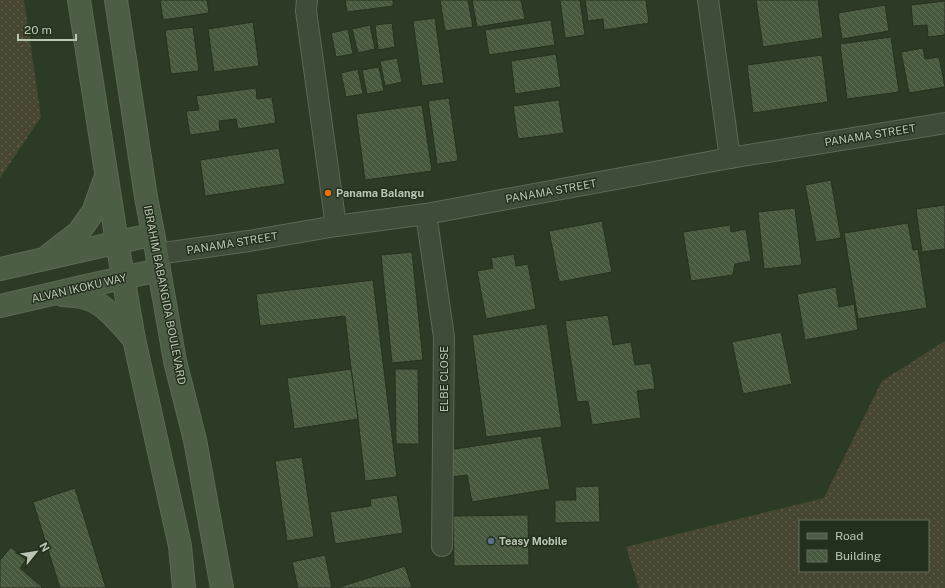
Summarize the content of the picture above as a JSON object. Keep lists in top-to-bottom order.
{
  "streets": {
    "street": [
      "PANAMA STREET",
      "ALVAN IKOKU WAY",
      "IBRAHIM BABANGIDA BOULEVARD",
      "ELBE CLOSE"
    ]
  },
  "crossings": [
    ["PANAMA STREET", "ALVAN IKOKU WAY"],
    ["PANAMA STREET", "IBRAHIM BABANGIDA BOULEVARD"],
    ["PANAMA STREET", "ELBE CLOSE"],
    ["ALVAN IKOKU WAY", "IBRAHIM BABANGIDA BOULEVARD"]
  ],
  "places": ["Panama Balangu", "Teasy Mobile"],
  "legend": ["Road", "Building"],
  "scale_bar": "20 m",
  "north": "top right"
}
